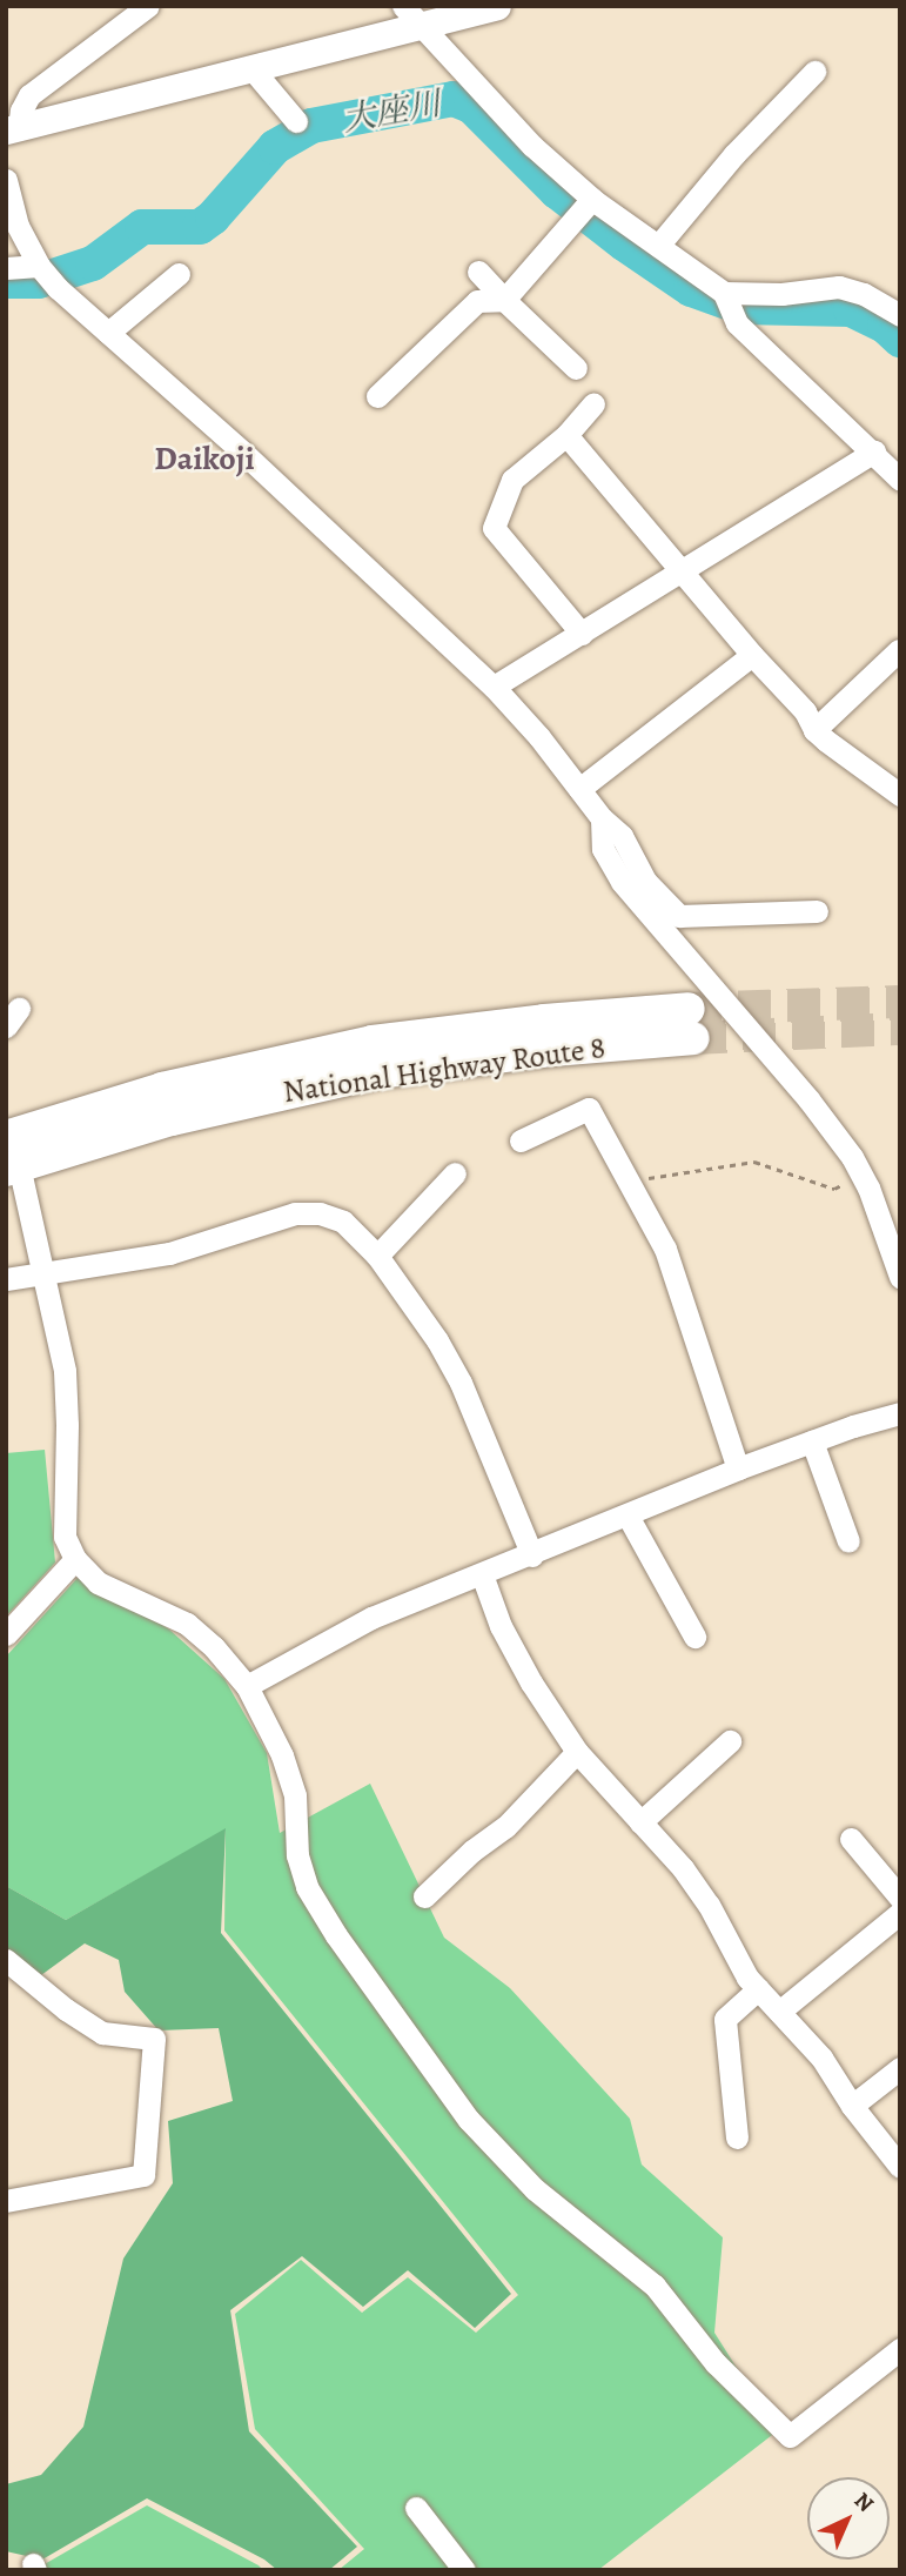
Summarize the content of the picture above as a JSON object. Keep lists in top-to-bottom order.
{
  "streets": {
    "highway": ["National Highway Route 8"]
  },
  "districts": ["Daikoji"],
  "water": ["大座川"],
  "north": "top right"
}
